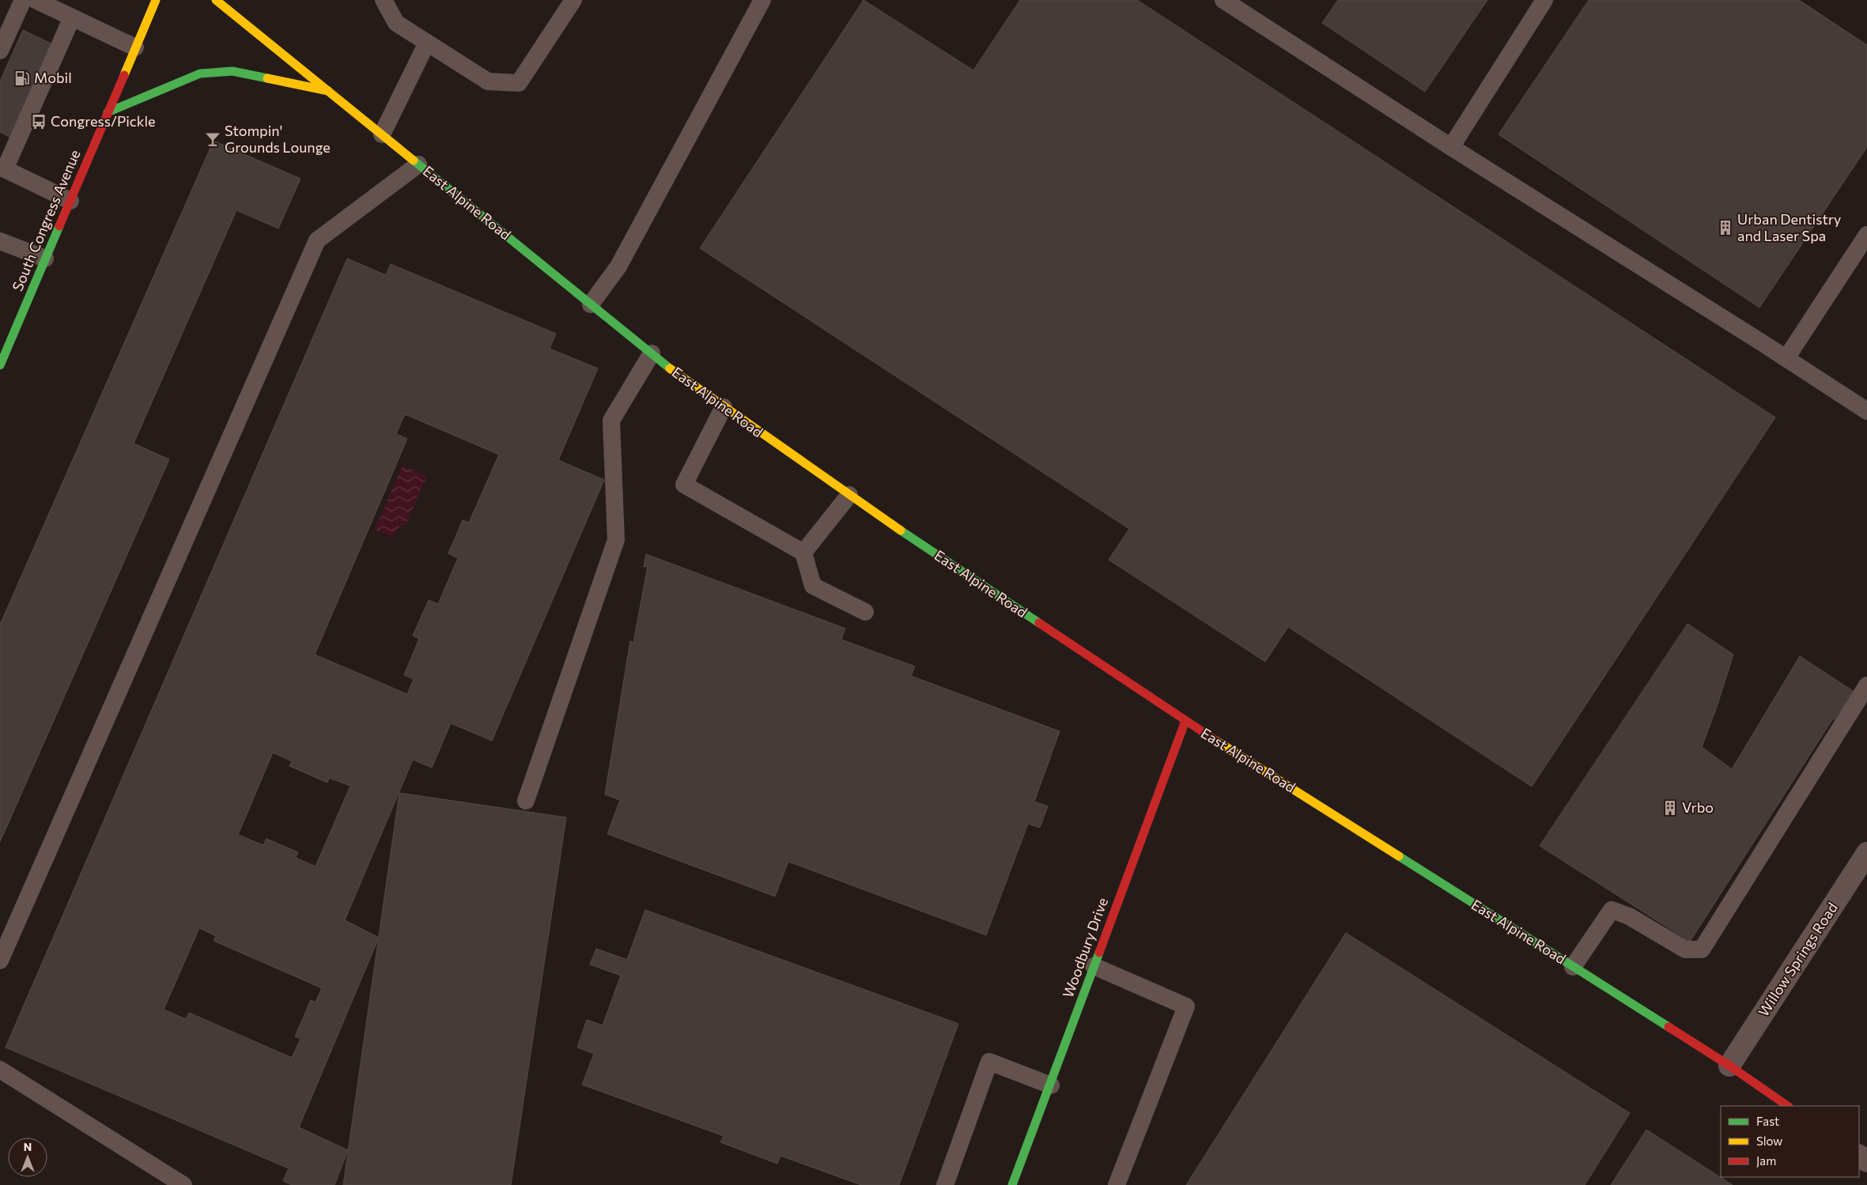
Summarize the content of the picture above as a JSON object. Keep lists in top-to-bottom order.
{
  "streets": {
    "street": [
      "East Alpine Road",
      "South Congress Avenue",
      "Woodbury Drive",
      "Willow Springs Road"
    ]
  },
  "crossings": [
    ["East Alpine Road", "Woodbury Drive"],
    ["East Alpine Road", "Willow Springs Road"]
  ],
  "places": {
    "fuel station": ["Mobil"],
    "bus stop": ["Congress/Pickle"],
    "bar": ["Stompin' Grounds Lounge"],
    "building": ["Urban Dentistry and Laser Spa", "Vrbo"]
  },
  "legend": ["Fast", "Slow", "Jam"],
  "north": "top"
}
